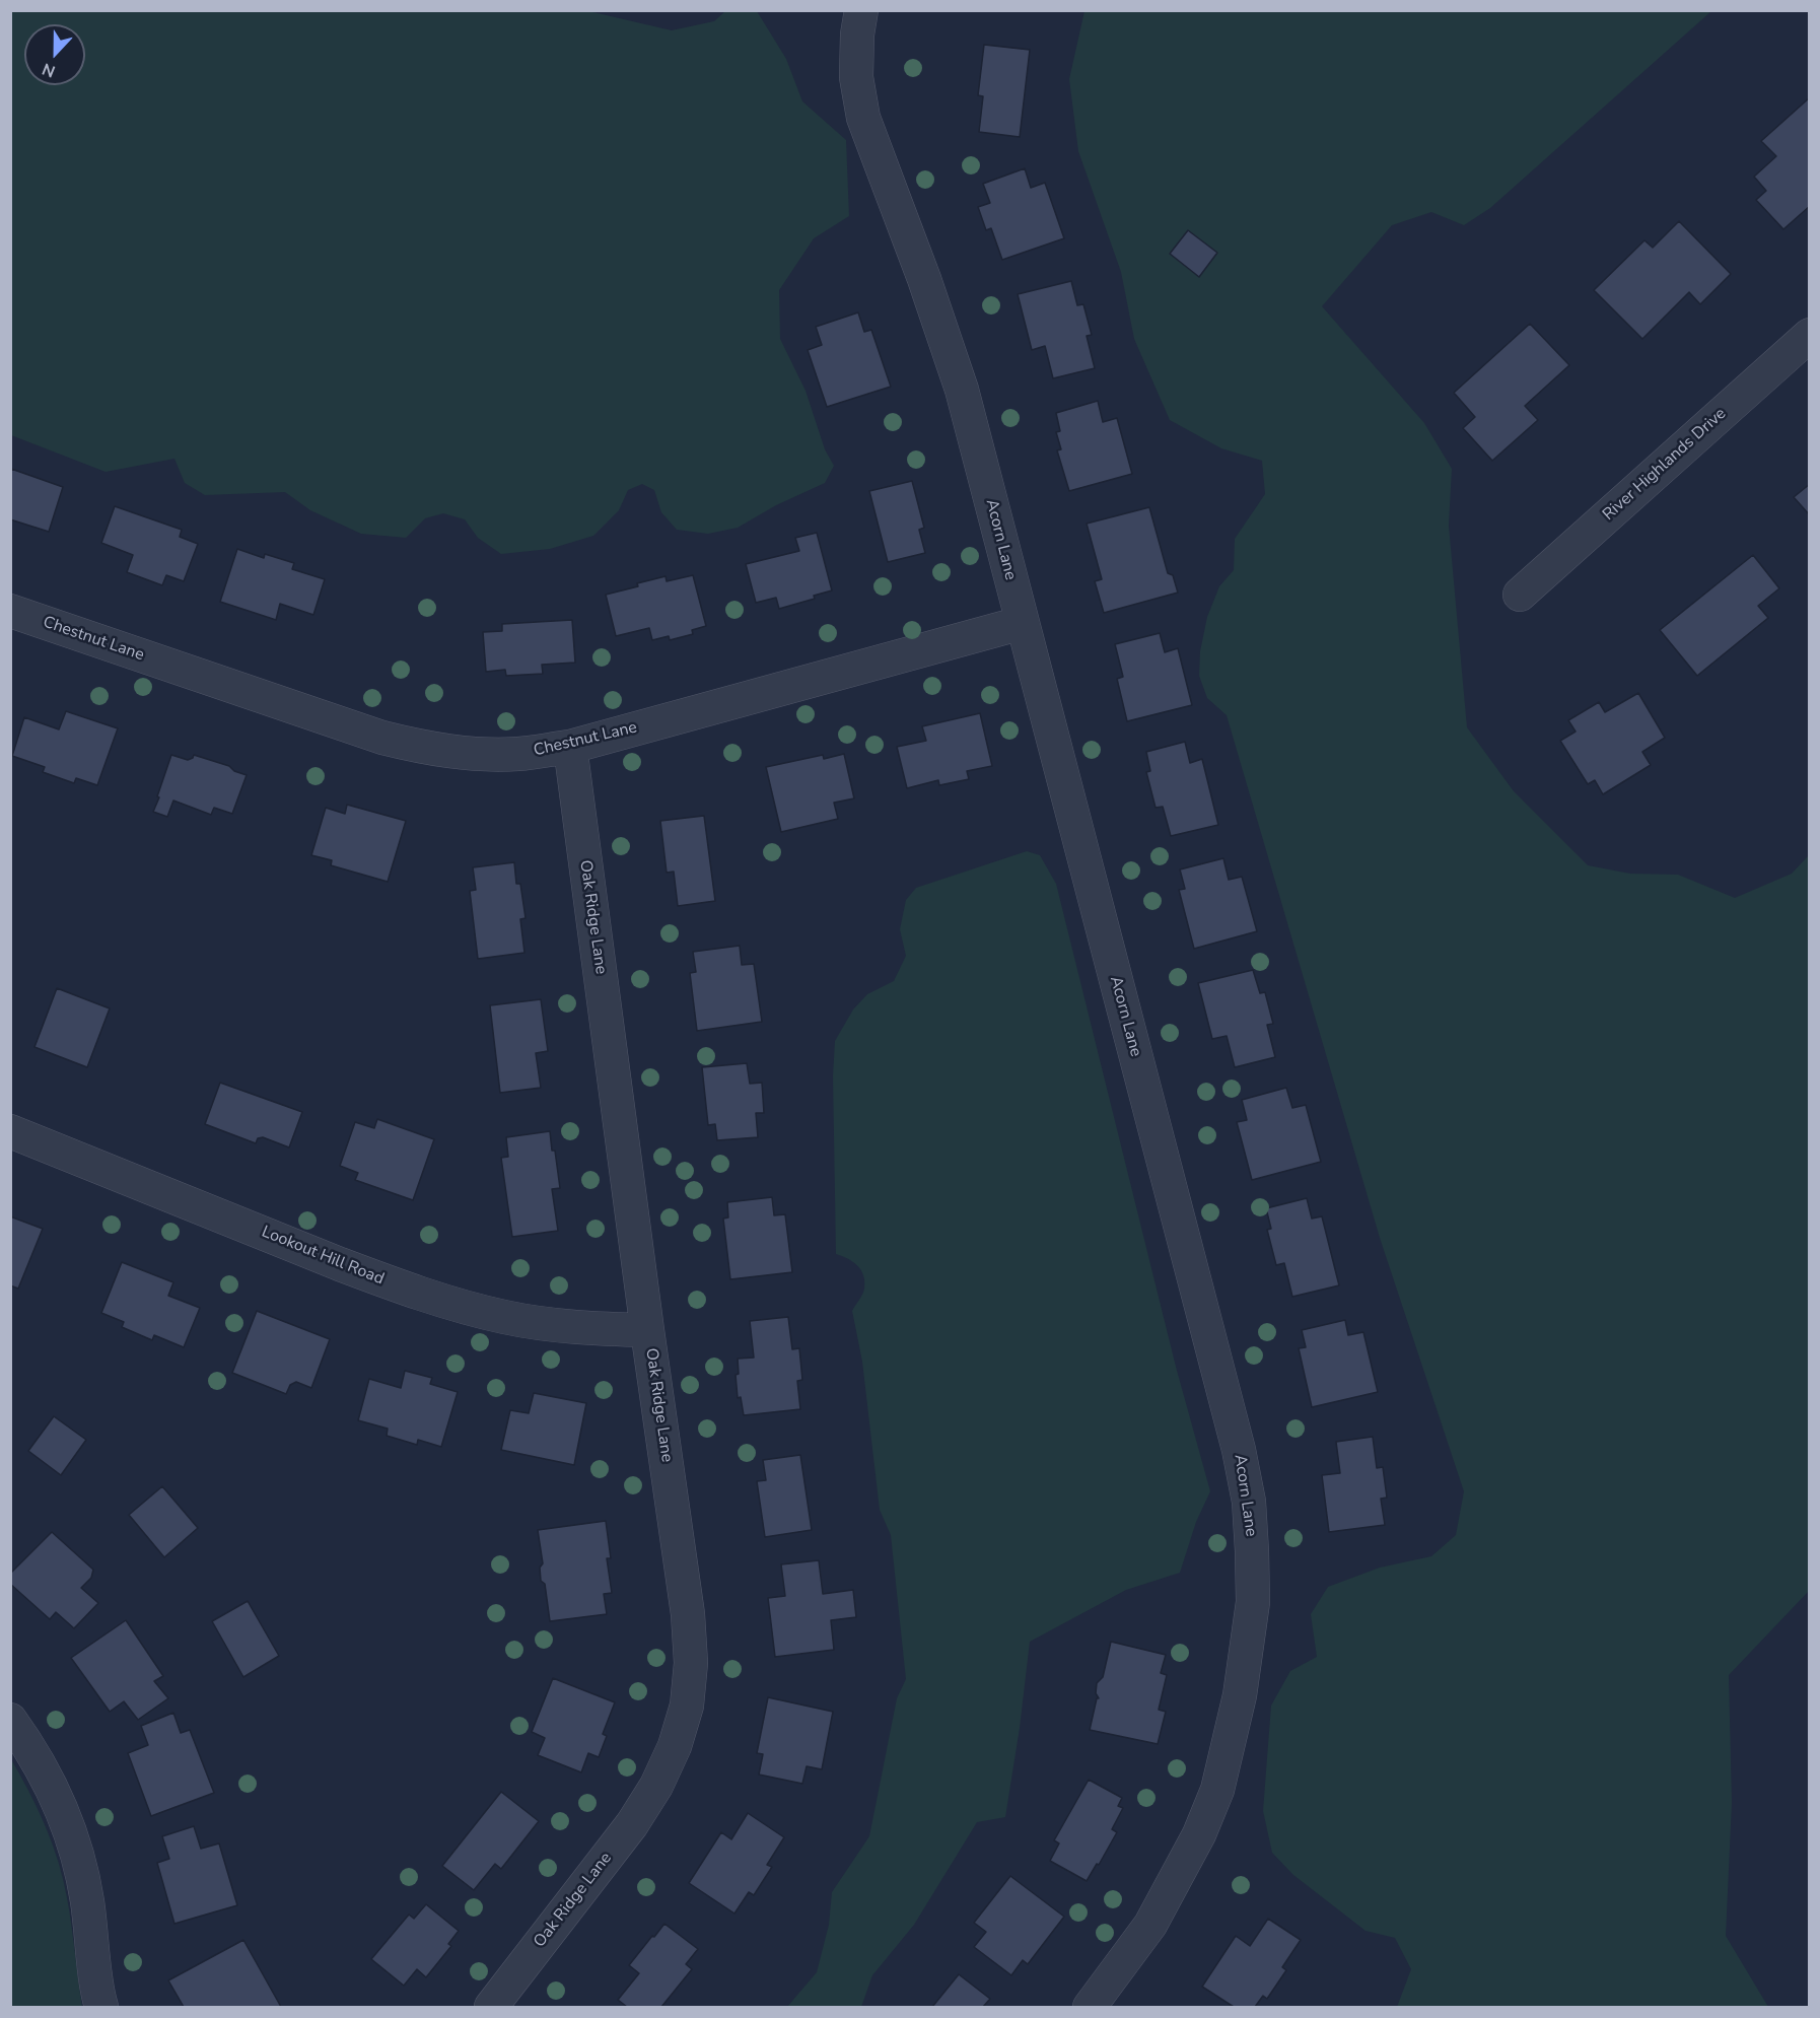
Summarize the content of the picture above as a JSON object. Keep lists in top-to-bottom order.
{
  "streets": {
    "street": [
      "River Highlands Drive",
      "Acorn Lane",
      "Chestnut Lane",
      "Oak Ridge Lane",
      "Lookout Hill Road"
    ]
  },
  "crossings": [
    ["Acorn Lane", "Chestnut Lane"],
    ["Chestnut Lane", "Oak Ridge Lane"],
    ["Oak Ridge Lane", "Lookout Hill Road"]
  ],
  "north": "bottom"
}
